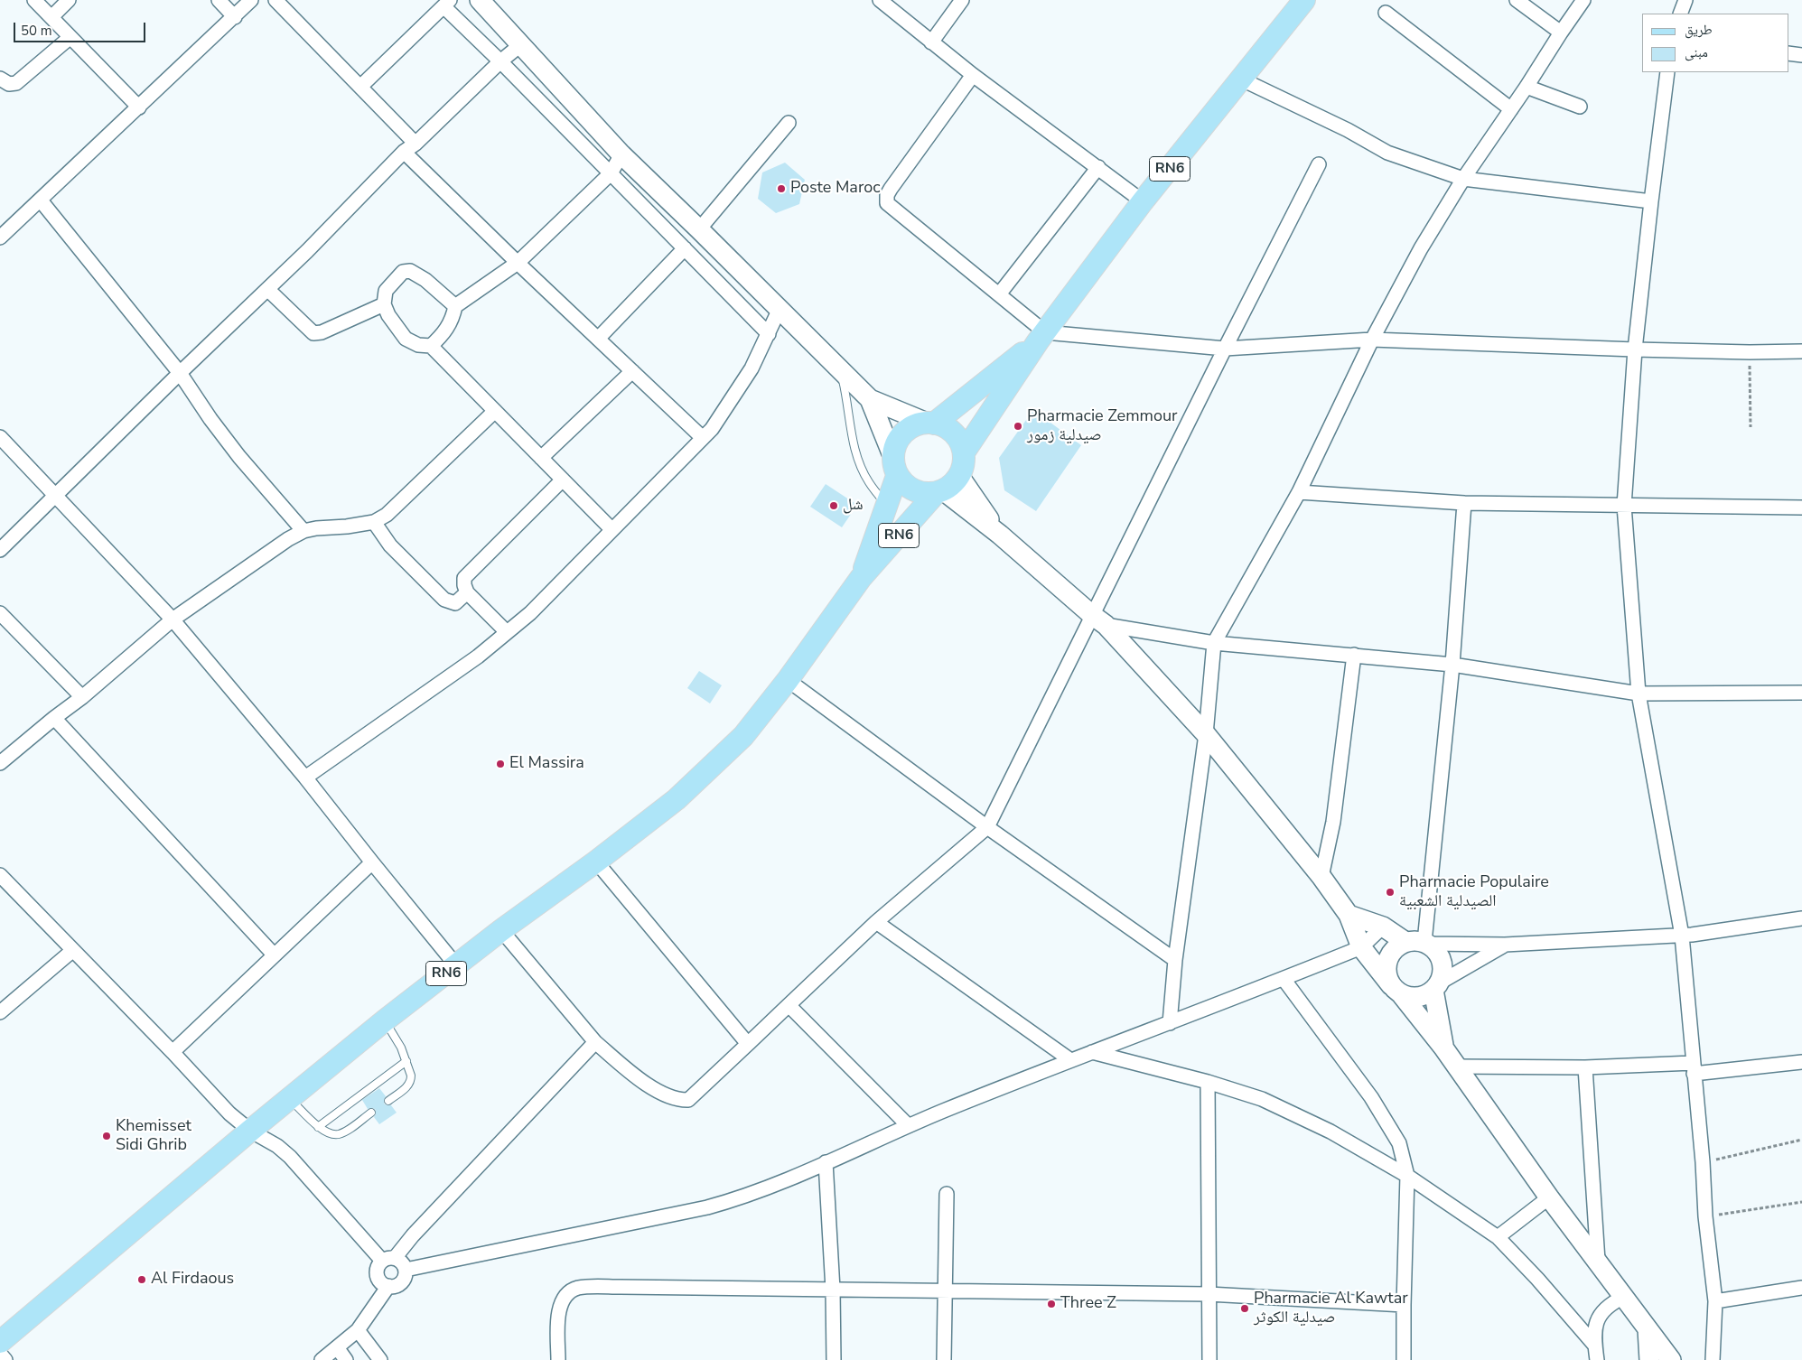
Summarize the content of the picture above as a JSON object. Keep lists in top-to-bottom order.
{
  "streets": {
    "main road": ["RN6"]
  },
  "places": [
    "Poste Maroc",
    "Pharmacie Zemmour صيدلية زمور",
    "شل",
    "El Massira",
    "Pharmacie Populaire الصيدلية الشعبية",
    "Khemisset Sidi Ghrib",
    "Al Firdaous",
    "Three Z",
    "Pharmacie Al Kawtar صيدلية الكوثر"
  ],
  "legend": ["طريق", "مبنى"],
  "scale_bar": "50 m"
}
